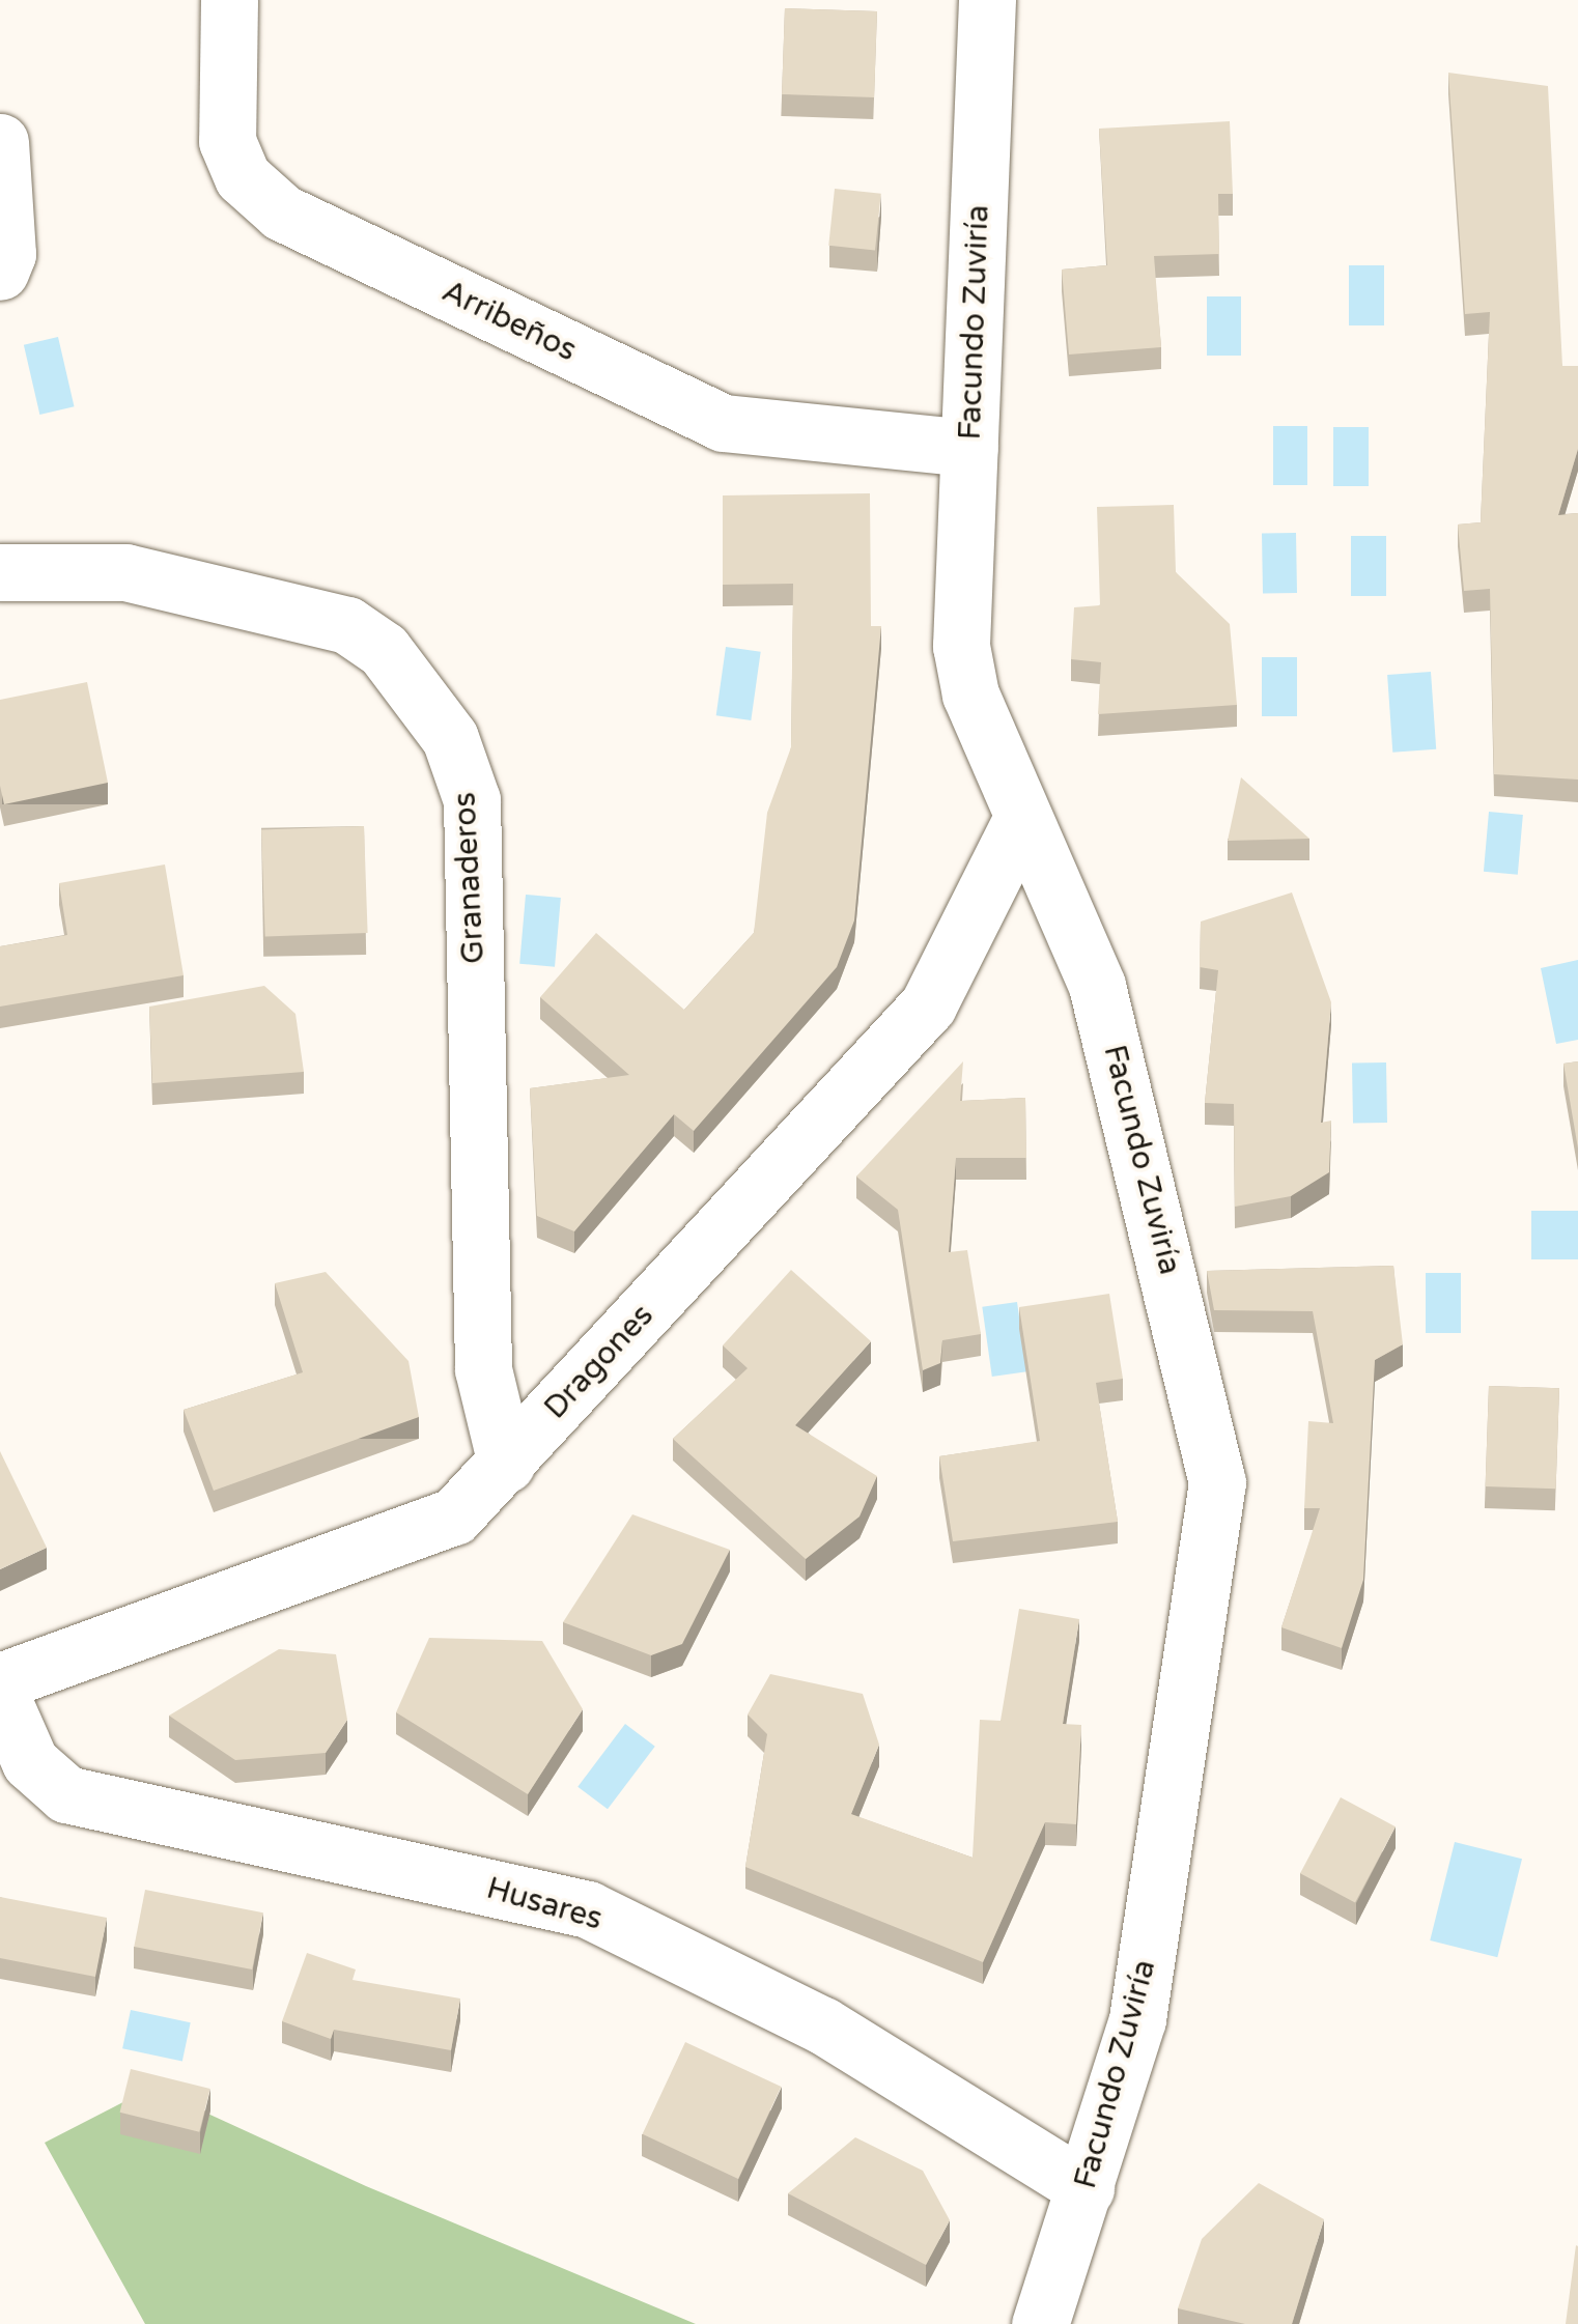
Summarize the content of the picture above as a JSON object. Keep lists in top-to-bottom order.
{
  "streets": {
    "street": [
      "Arribeños",
      "Facundo Zuviría",
      "Granaderos",
      "Dragones",
      "Husares"
    ]
  },
  "crossings": [
    ["Arribeños", "Facundo Zuviría"],
    ["Facundo Zuviría", "Dragones"],
    ["Facundo Zuviría", "Husares"],
    ["Granaderos", "Dragones"]
  ]
}
